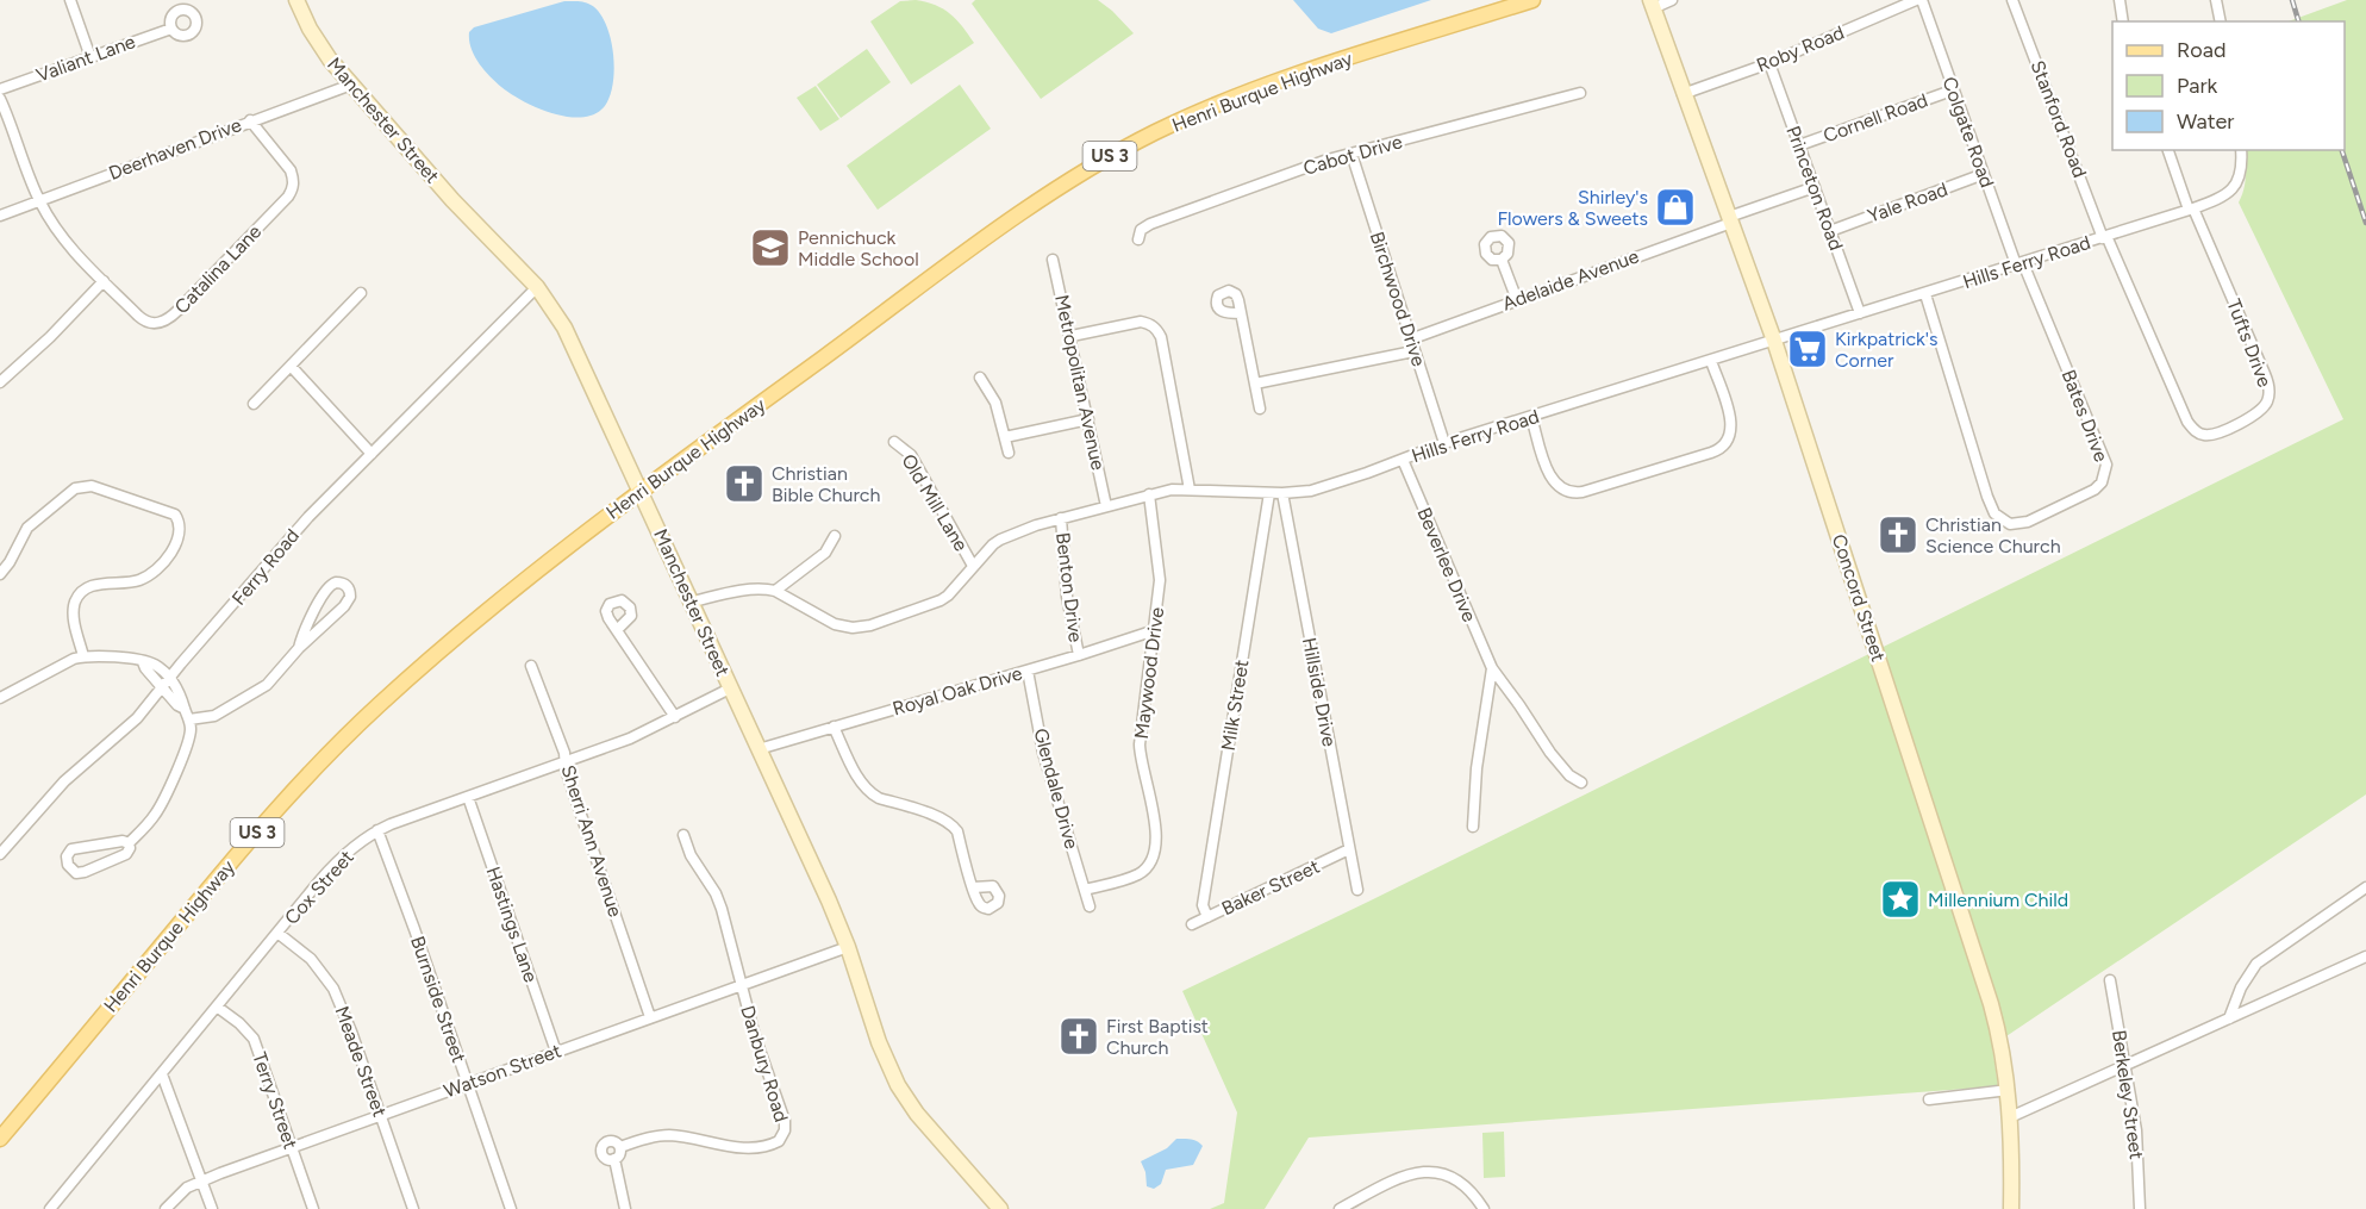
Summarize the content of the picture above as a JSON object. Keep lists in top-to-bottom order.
{
  "streets": {
    "main road": ["Henri Burque Highway", "US 3"],
    "street": [
      "Roby Road",
      "Valiant Lane",
      "Cornell Road",
      "Stanford Road",
      "Manchester Street",
      "Colgate Road",
      "Deerhaven Drive",
      "Cabot Drive",
      "Princeton Road",
      "Yale Road",
      "Hills Ferry Road",
      "Catalina Lane",
      "Adelaide Avenue",
      "Birchwood Drive",
      "Tufts Drive",
      "Metropolitan Avenue",
      "Bates Drive",
      "Old Mill Lane",
      "Beverlee Drive",
      "Ferry Road",
      "Benton Drive",
      "Concord Street",
      "Maywood Drive",
      "Royal Oak Drive",
      "Hillside Drive",
      "Milk Street",
      "Glendale Drive",
      "Sherri Ann Avenue",
      "Cox Street",
      "Baker Street",
      "Hastings Lane",
      "Burnside Street",
      "Meade Street",
      "Danbury Road",
      "Watson Street",
      "Berkeley Street",
      "Terry Street"
    ]
  },
  "crossings": [
    ["Roby Road", "Princeton Road"],
    ["Roby Road", "Concord Street"],
    ["Henri Burque Highway", "Manchester Street"],
    ["Cornell Road", "Colgate Road"],
    ["Cornell Road", "Princeton Road"],
    ["Stanford Road", "Hills Ferry Road"],
    ["Stanford Road", "Tufts Drive"],
    ["Manchester Street", "Deerhaven Drive"],
    ["Manchester Street", "Ferry Road"],
    ["Manchester Street", "Royal Oak Drive"],
    ["Manchester Street", "Cox Street"],
    ["Manchester Street", "Watson Street"],
    ["Colgate Road", "Yale Road"],
    ["Colgate Road", "Hills Ferry Road"],
    ["Colgate Road", "Bates Drive"],
    ["Deerhaven Drive", "Catalina Lane"],
    ["Cabot Drive", "Birchwood Drive"],
    ["Princeton Road", "Yale Road"],
    ["Princeton Road", "Hills Ferry Road"],
    ["Princeton Road", "Adelaide Avenue"],
    ["Hills Ferry Road", "Birchwood Drive"],
    ["Hills Ferry Road", "Tufts Drive"],
    ["Hills Ferry Road", "Metropolitan Avenue"],
    ["Hills Ferry Road", "Bates Drive"],
    ["Hills Ferry Road", "Old Mill Lane"],
    ["Hills Ferry Road", "Beverlee Drive"],
    ["Hills Ferry Road", "Benton Drive"],
    ["Hills Ferry Road", "Concord Street"],
    ["Hills Ferry Road", "Maywood Drive"],
    ["Hills Ferry Road", "Hillside Drive"],
    ["Hills Ferry Road", "Milk Street"],
    ["Adelaide Avenue", "Birchwood Drive"],
    ["Adelaide Avenue", "Concord Street"],
    ["Benton Drive", "Royal Oak Drive"],
    ["Maywood Drive", "Royal Oak Drive"],
    ["Maywood Drive", "Glendale Drive"],
    ["Royal Oak Drive", "Glendale Drive"],
    ["Hillside Drive", "Baker Street"],
    ["Milk Street", "Baker Street"],
    ["Sherri Ann Avenue", "Cox Street"],
    ["Sherri Ann Avenue", "Watson Street"],
    ["Cox Street", "Hastings Lane"],
    ["Cox Street", "Burnside Street"],
    ["Cox Street", "Meade Street"],
    ["Cox Street", "Terry Street"],
    ["Hastings Lane", "Watson Street"],
    ["Burnside Street", "Watson Street"],
    ["Meade Street", "Watson Street"],
    ["Danbury Road", "Watson Street"],
    ["Watson Street", "Terry Street"]
  ],
  "places": {
    "shop": ["Shirley's Flowers & Sweets"],
    "school or university": ["Pennichuck Middle School"],
    "supermarket": ["Kirkpatrick's Corner"],
    "church": ["Christian Bible Church", "Christian Science Church", "First Baptist Church"],
    "place": ["Millennium Child"]
  },
  "legend": ["Road", "Park", "Water"]
}
